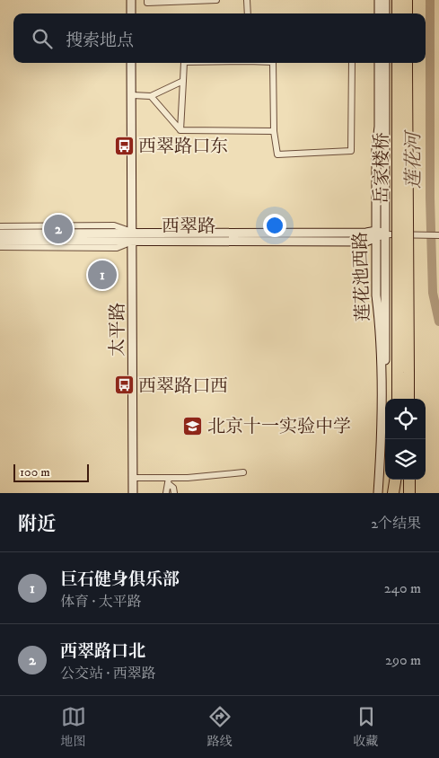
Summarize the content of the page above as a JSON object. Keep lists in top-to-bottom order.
{
  "streets": {
    "highway": ["岳家楼桥"],
    "street": ["西翠路", "莲花池西路", "太平路"]
  },
  "crossings": [
    ["西翠路", "莲花池西路"],
    ["西翠路", "太平路"]
  ],
  "water": ["莲花河"],
  "places": {
    "bus stop": ["西翠路口东", "西翠路口西"],
    "school or university": ["北京十一实验中学"]
  },
  "scale_bar": "100 m",
  "page": {
    "search": "搜索地点",
    "pins": ["2", "1"],
    "scale": "100 m",
    "heading": ["附近", "2个结果"],
    "list": [
      {
        "mark": "1",
        "name": "巨石健身俱乐部",
        "note": "体育 · 太平路",
        "value": "240 m"
      },
      {
        "mark": "2",
        "name": "西翠路口北",
        "note": "公交站 · 西翠路",
        "value": "290 m"
      }
    ],
    "nav": ["地图", "路线", "收藏"]
  }
}
